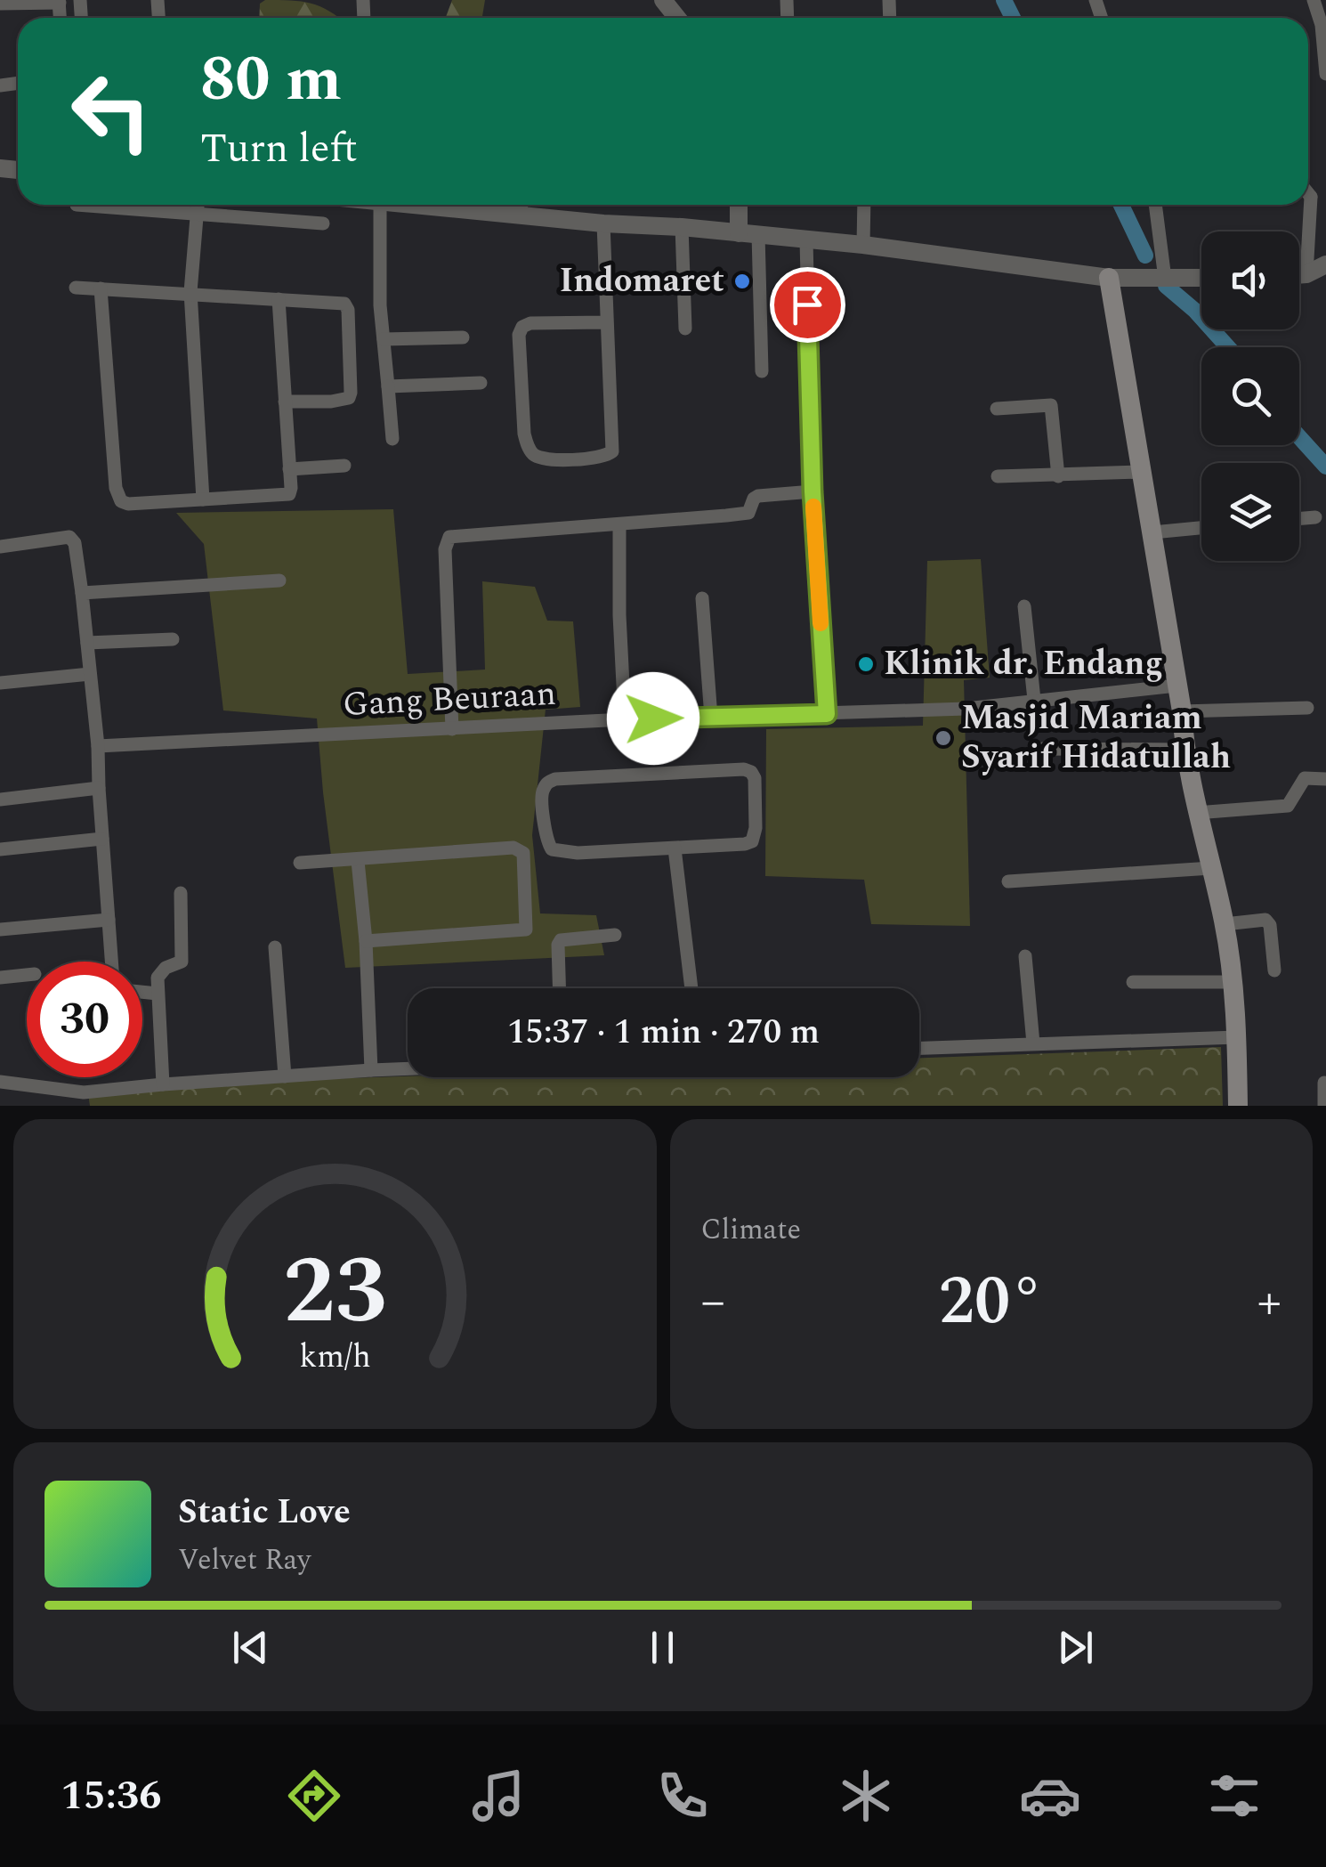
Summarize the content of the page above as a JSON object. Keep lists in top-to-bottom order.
{
  "streets": {
    "street": ["Gang Beuraan"]
  },
  "places": ["Indomaret", "Klinik dr. Endang", "Masjid Mariam Syarif Hidatullah"],
  "page": {
    "turn": ["80 m", "Turn left"],
    "limit": "30",
    "trip": "15:37 · 1 min · 270 m",
    "tile": "Climate",
    "heat": ["−", "20°", "+"],
    "song": ["Static Love", "Velvet Ray"],
    "tabs": "15:36",
    "gauge": ["23", "km/h"]
  }
}
